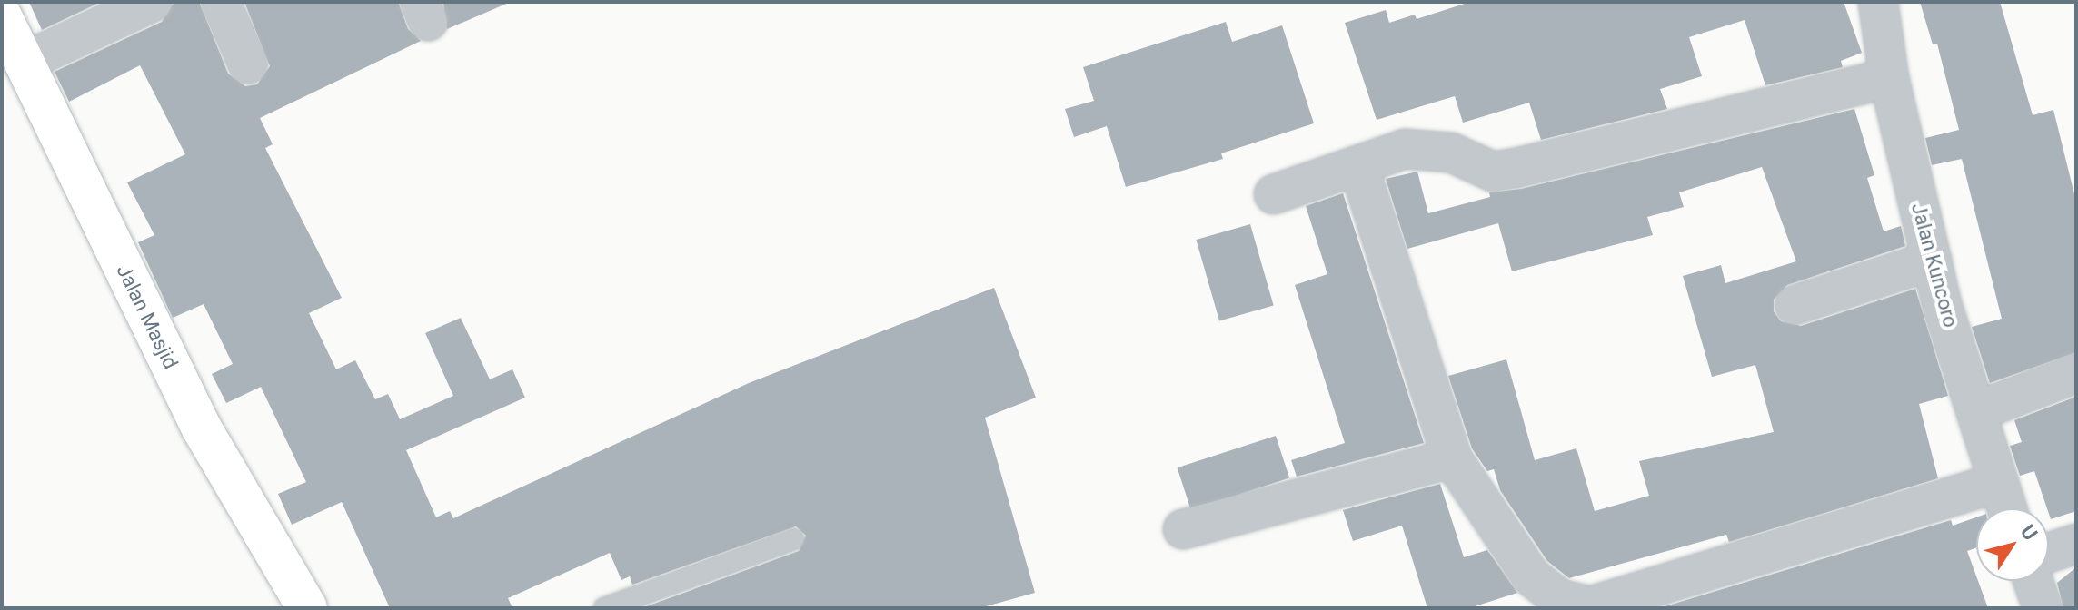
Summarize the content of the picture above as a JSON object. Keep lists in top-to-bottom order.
{
  "streets": {
    "street": ["Jalan Kuncoro", "Jalan Masjid"]
  },
  "north": "top right"
}
